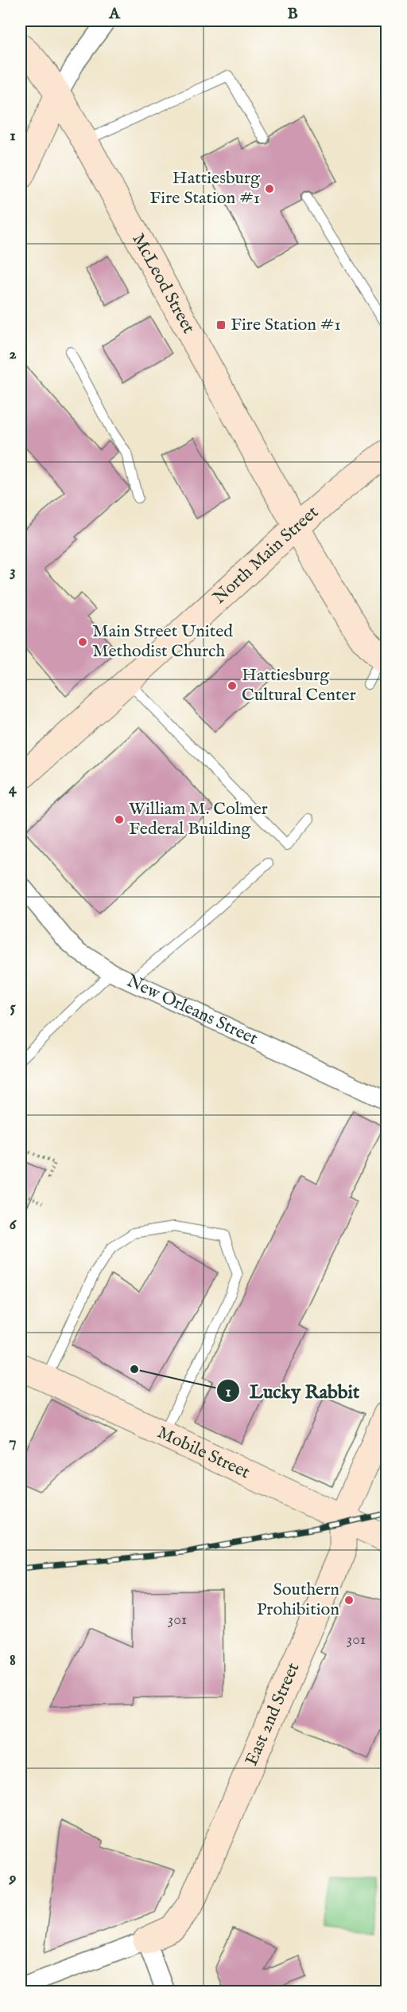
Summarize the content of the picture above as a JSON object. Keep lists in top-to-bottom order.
{
  "streets": {
    "street": [
      "McLeod Street",
      "North Main Street",
      "New Orleans Street",
      "Mobile Street",
      "East 2nd Street"
    ]
  },
  "crossings": [
    ["McLeod Street", "North Main Street"],
    ["Mobile Street", "East 2nd Street"]
  ],
  "places": {
    "other": [
      "Hattiesburg Fire Station #1",
      "Main Street United Methodist Church",
      "Hattiesburg Cultural Center",
      "William M. Colmer Federal Building",
      "Lucky Rabbit",
      "Southern Prohibition"
    ],
    "transit": ["Fire Station #1"]
  },
  "house_numbers": ["301", "301"],
  "grid": {
    "columns": ["A", "B"],
    "rows": [
      "1",
      "2",
      "3",
      "4",
      "5",
      "6",
      "7",
      "8",
      "9"
    ]
  }
}
